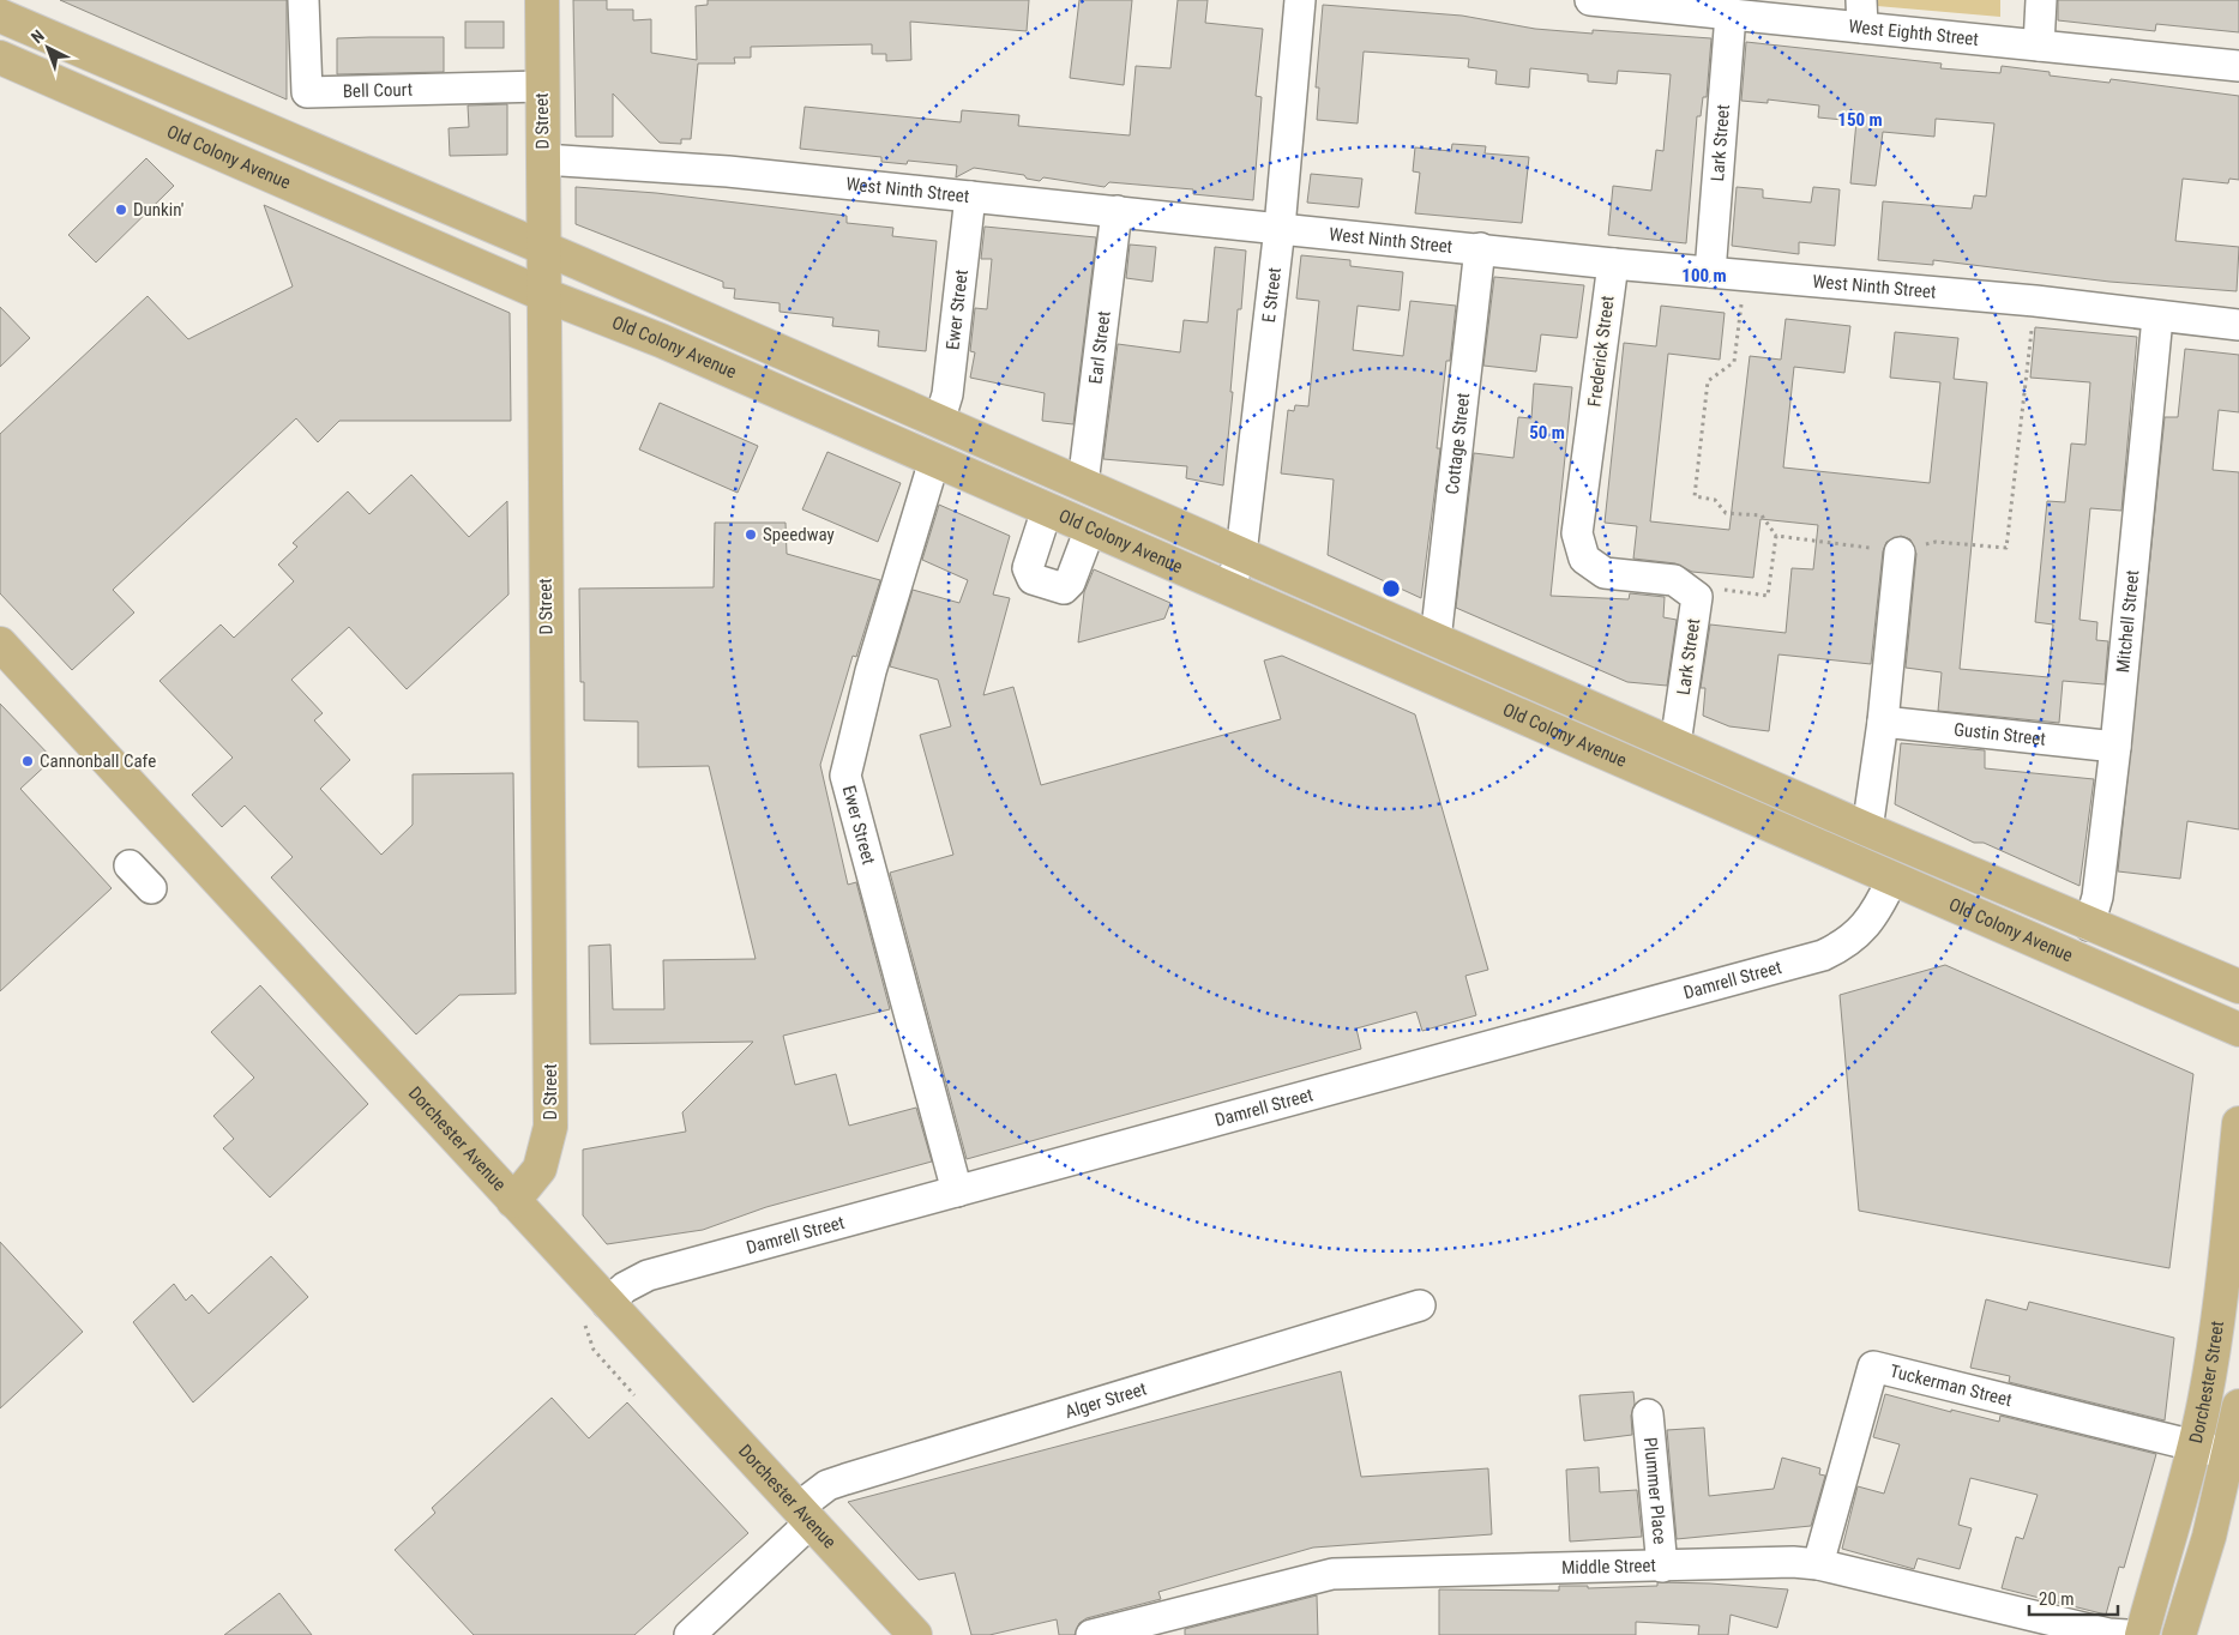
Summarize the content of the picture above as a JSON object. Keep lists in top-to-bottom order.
{
  "streets": {
    "main road": [
      "D Street",
      "Old Colony Avenue",
      "Dorchester Avenue",
      "Dorchester Street"
    ],
    "street": [
      "West Eighth Street",
      "Bell Court",
      "Lark Street",
      "West Ninth Street",
      "E Street",
      "Ewer Street",
      "Earl Street",
      "Frederick Street",
      "Cottage Street",
      "Mitchell Street",
      "Gustin Street",
      "Damrell Street",
      "Tuckerman Street",
      "Alger Street",
      "Plummer Place",
      "Middle Street"
    ]
  },
  "crossings": [
    ["West Eighth Street", "Lark Street"],
    ["Bell Court", "D Street"],
    ["D Street", "Old Colony Avenue"],
    ["D Street", "West Ninth Street"],
    ["D Street", "Dorchester Avenue"],
    ["Lark Street", "Old Colony Avenue"],
    ["Lark Street", "West Ninth Street"],
    ["Lark Street", "Frederick Street"],
    ["Old Colony Avenue", "E Street"],
    ["Old Colony Avenue", "Ewer Street"],
    ["Old Colony Avenue", "Earl Street"],
    ["Old Colony Avenue", "Cottage Street"],
    ["Old Colony Avenue", "Mitchell Street"],
    ["Old Colony Avenue", "Damrell Street"],
    ["West Ninth Street", "E Street"],
    ["West Ninth Street", "Ewer Street"],
    ["West Ninth Street", "Earl Street"],
    ["West Ninth Street", "Frederick Street"],
    ["West Ninth Street", "Cottage Street"],
    ["West Ninth Street", "Mitchell Street"],
    ["Ewer Street", "Damrell Street"],
    ["Mitchell Street", "Gustin Street"],
    ["Damrell Street", "Dorchester Avenue"],
    ["Dorchester Avenue", "Alger Street"],
    ["Dorchester Street", "Tuckerman Street"],
    ["Tuckerman Street", "Middle Street"],
    ["Plummer Place", "Middle Street"]
  ],
  "places": ["Dunkin'", "Speedway", "Cannonball Cafe"],
  "scale_bar": "20 m",
  "north": "top left",
  "rings": ["150 m", "100 m", "50 m"]
}
